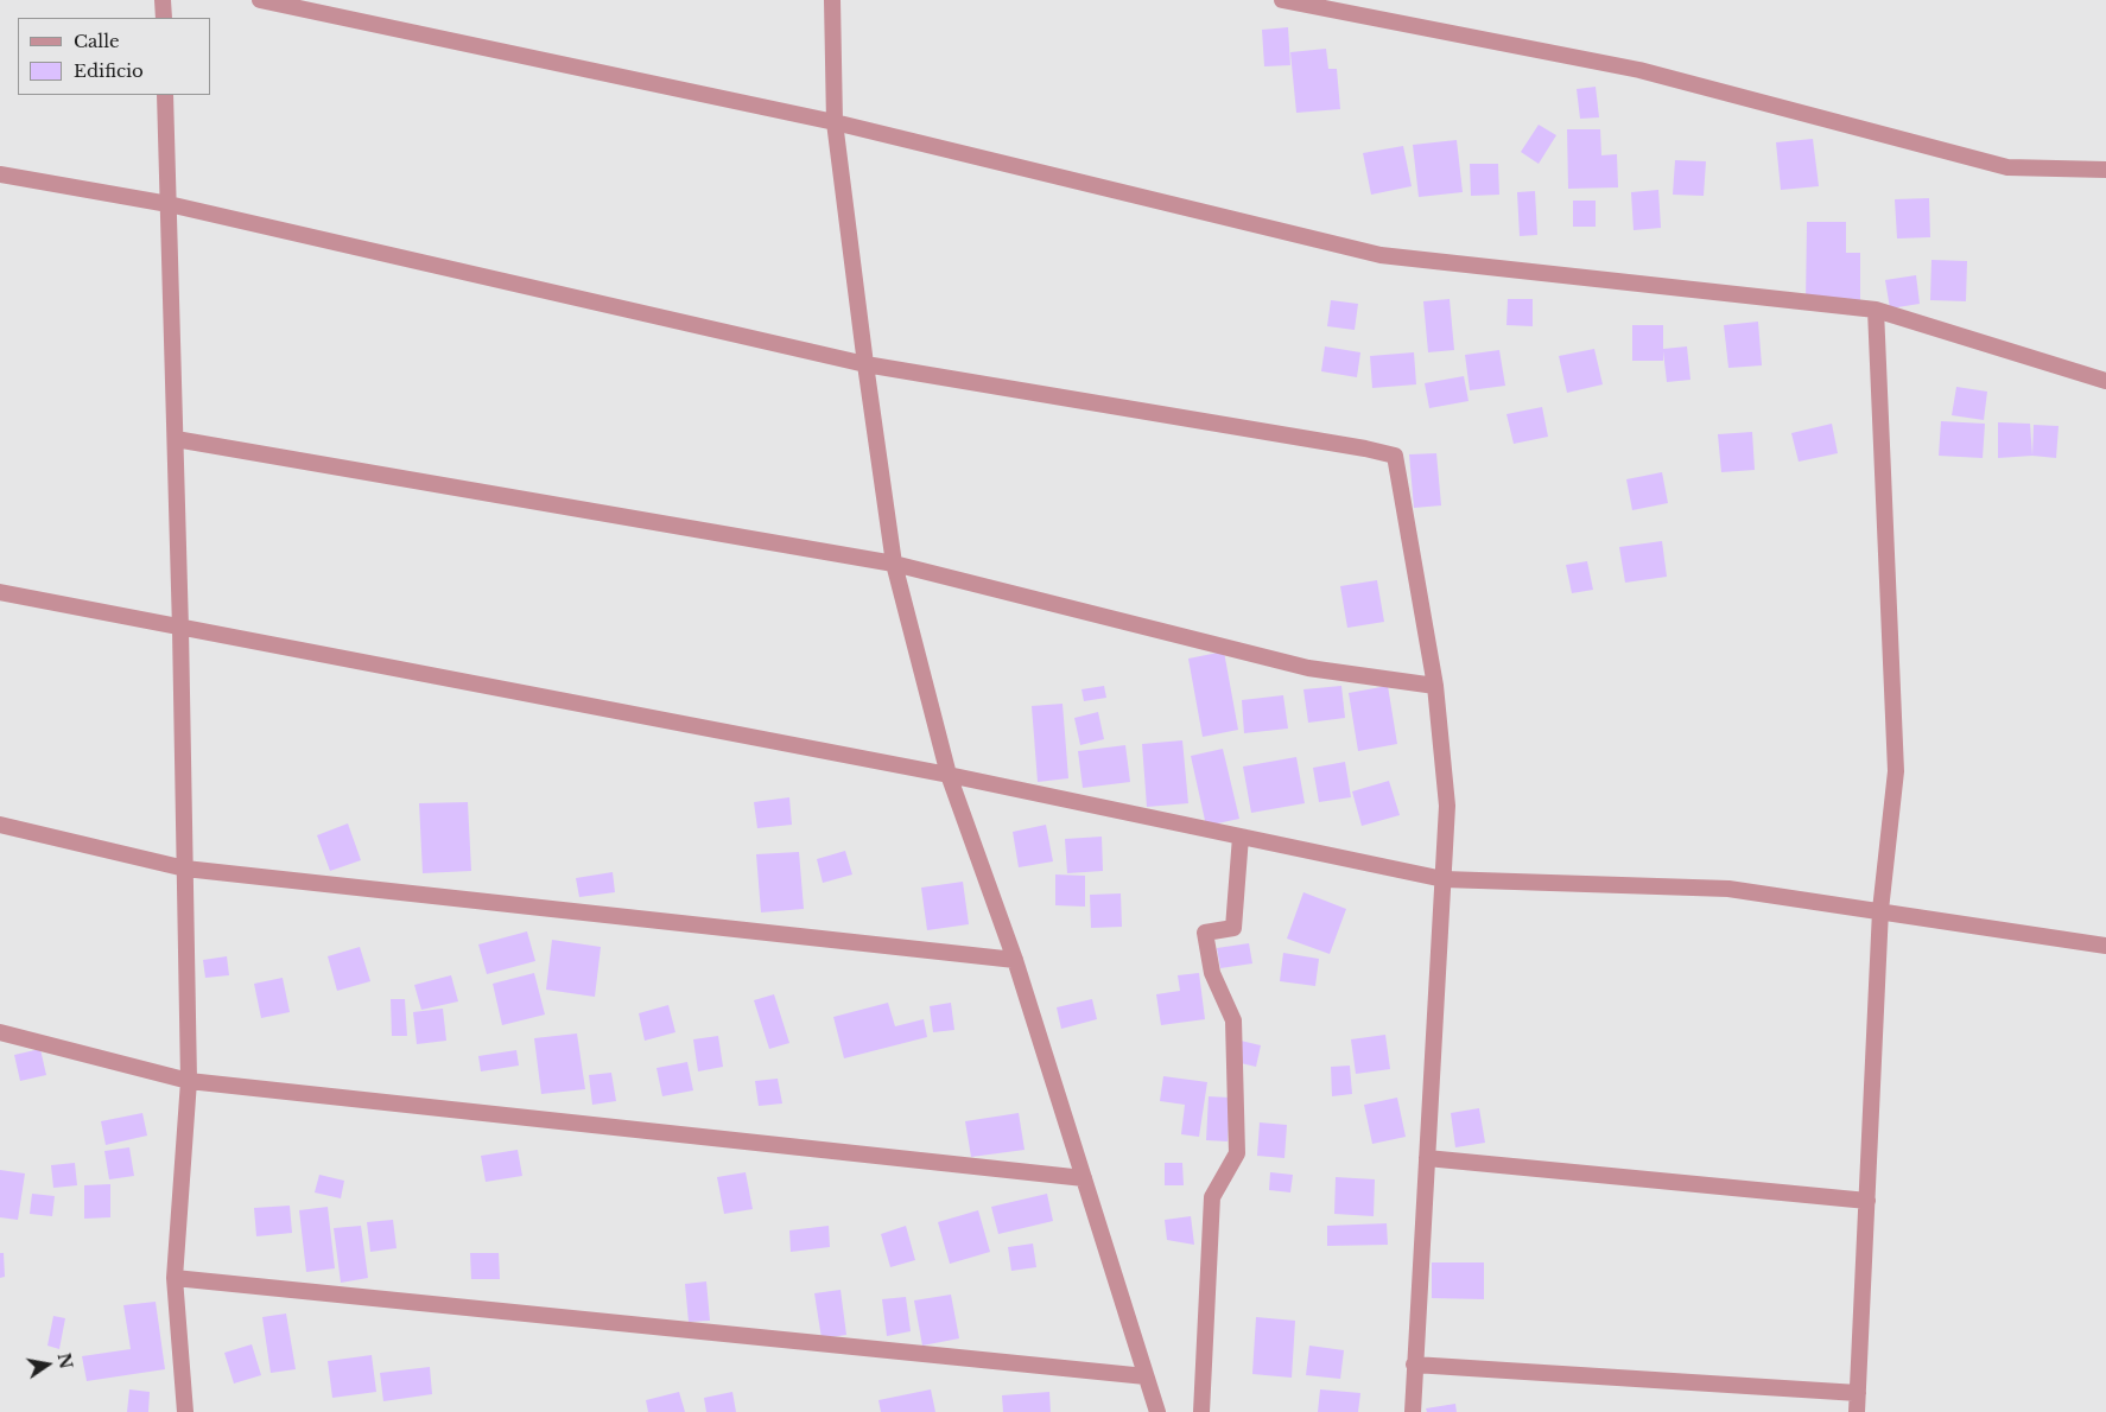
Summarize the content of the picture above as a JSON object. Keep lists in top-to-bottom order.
{
  "legend": ["Calle", "Edificio"],
  "north": "right"
}
